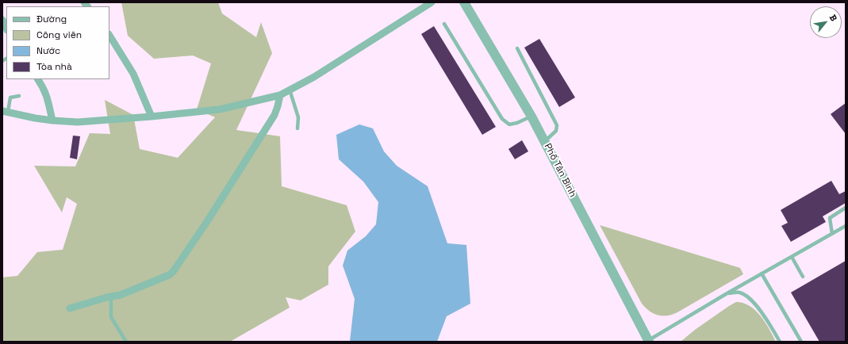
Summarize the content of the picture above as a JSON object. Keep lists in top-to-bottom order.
{
  "streets": {
    "street": ["Phố Tân Bình"]
  },
  "legend": [
    "Đường",
    "Công viên",
    "Nước",
    "Tòa nhà"
  ],
  "north": "top right"
}
